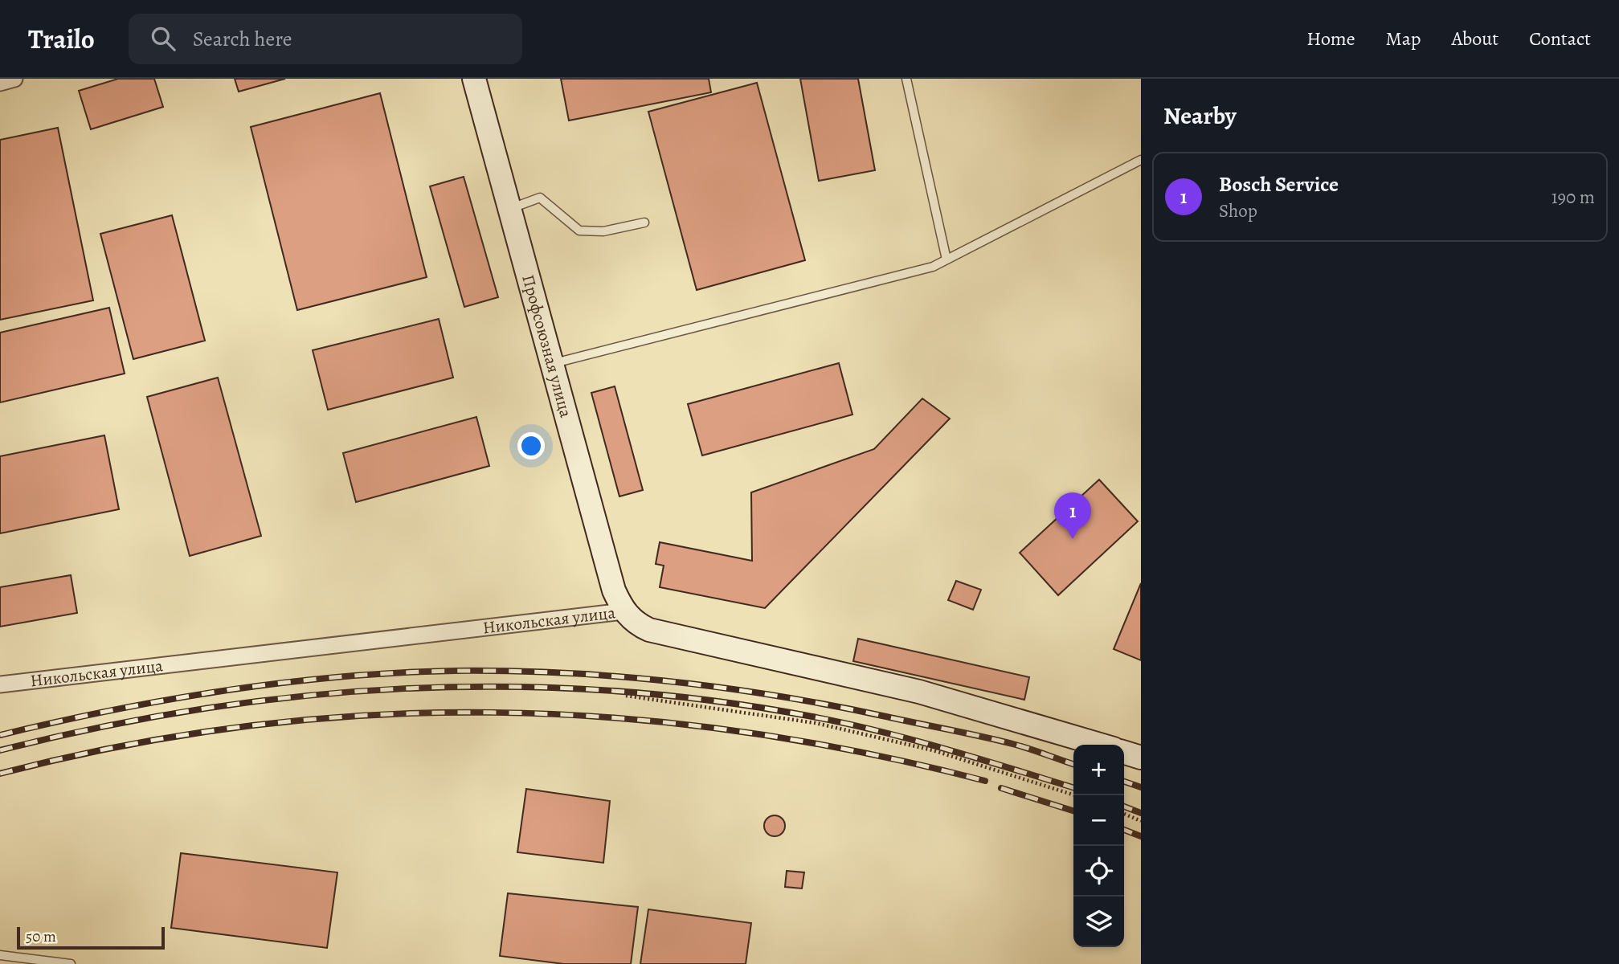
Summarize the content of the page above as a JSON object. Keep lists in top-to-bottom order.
{
  "streets": {
    "street": ["Профсоюзная улица", "Никольская улица"]
  },
  "crossings": [
    ["Профсоюзная улица", "Никольская улица"]
  ],
  "scale_bar": "50 m",
  "page": {
    "header": "Trailo",
    "search": "Search here",
    "nav": [
      "Home",
      "Map",
      "About",
      "Contact"
    ],
    "heading": "Nearby",
    "list": [
      {
        "mark": "1",
        "name": "Bosch Service",
        "note": "Shop",
        "value": "190 m"
      }
    ],
    "pins": "1",
    "map_buttons": ["+", "−"],
    "scale": "50 m"
  }
}
